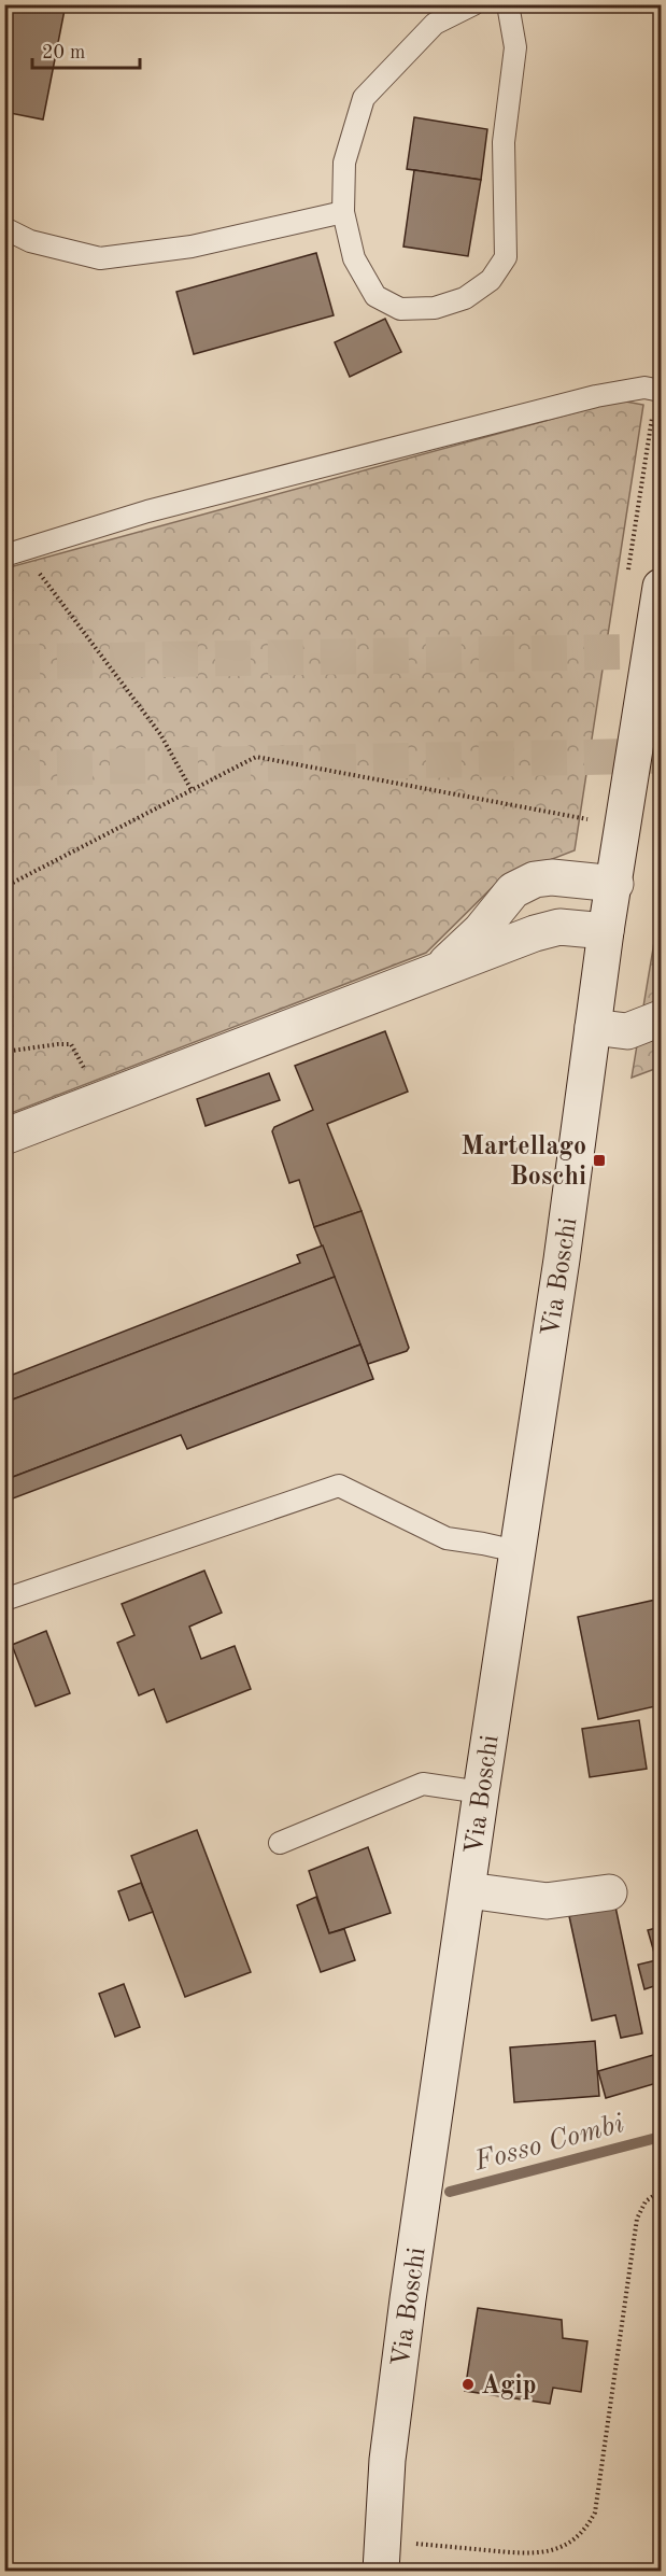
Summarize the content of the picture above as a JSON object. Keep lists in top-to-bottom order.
{
  "streets": {
    "main road": ["Via Boschi"]
  },
  "water": ["Fosso Combi"],
  "places": {
    "transit": ["Martellago Boschi"],
    "other": ["Agip"]
  },
  "scale_bar": "20 m"
}
